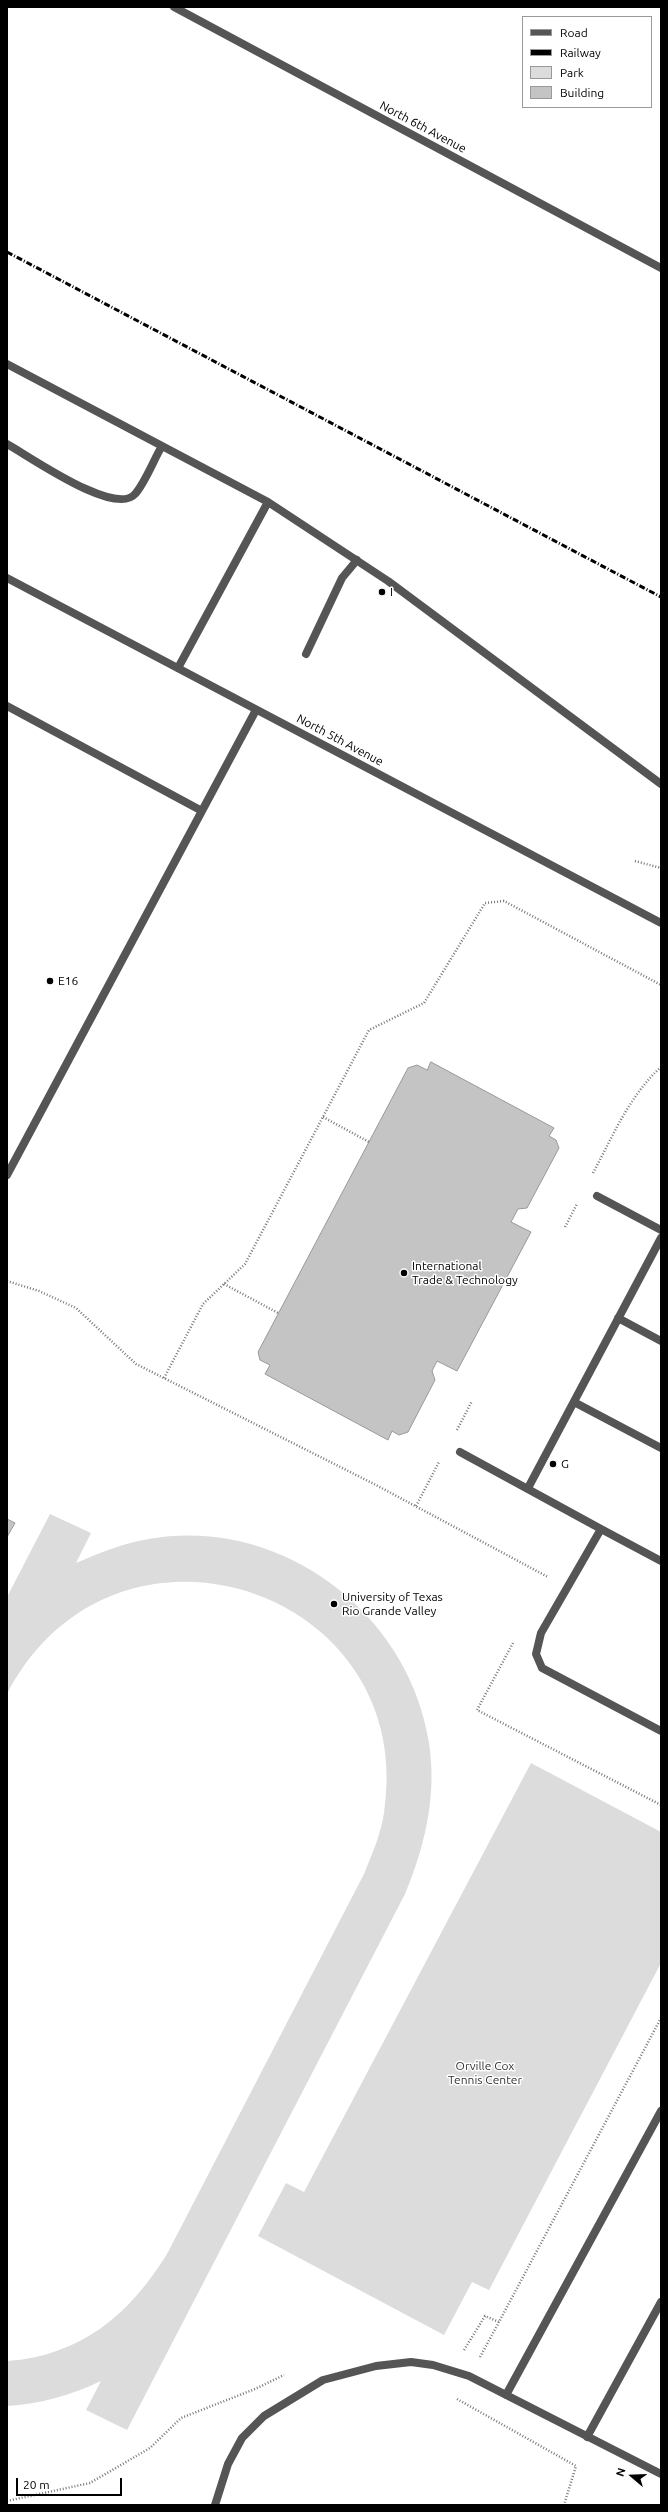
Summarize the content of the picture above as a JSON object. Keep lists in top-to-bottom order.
{
  "streets": {
    "street": ["North 6th Avenue", "North 5th Avenue"]
  },
  "parks": ["Orville Cox Tennis Center"],
  "places": [
    "I",
    "E16",
    "International Trade & Technology",
    "G",
    "University of Texas Rio Grande Valley"
  ],
  "legend": [
    "Road",
    "Railway",
    "Park",
    "Building"
  ],
  "scale_bar": "20 m",
  "north": "left"
}
